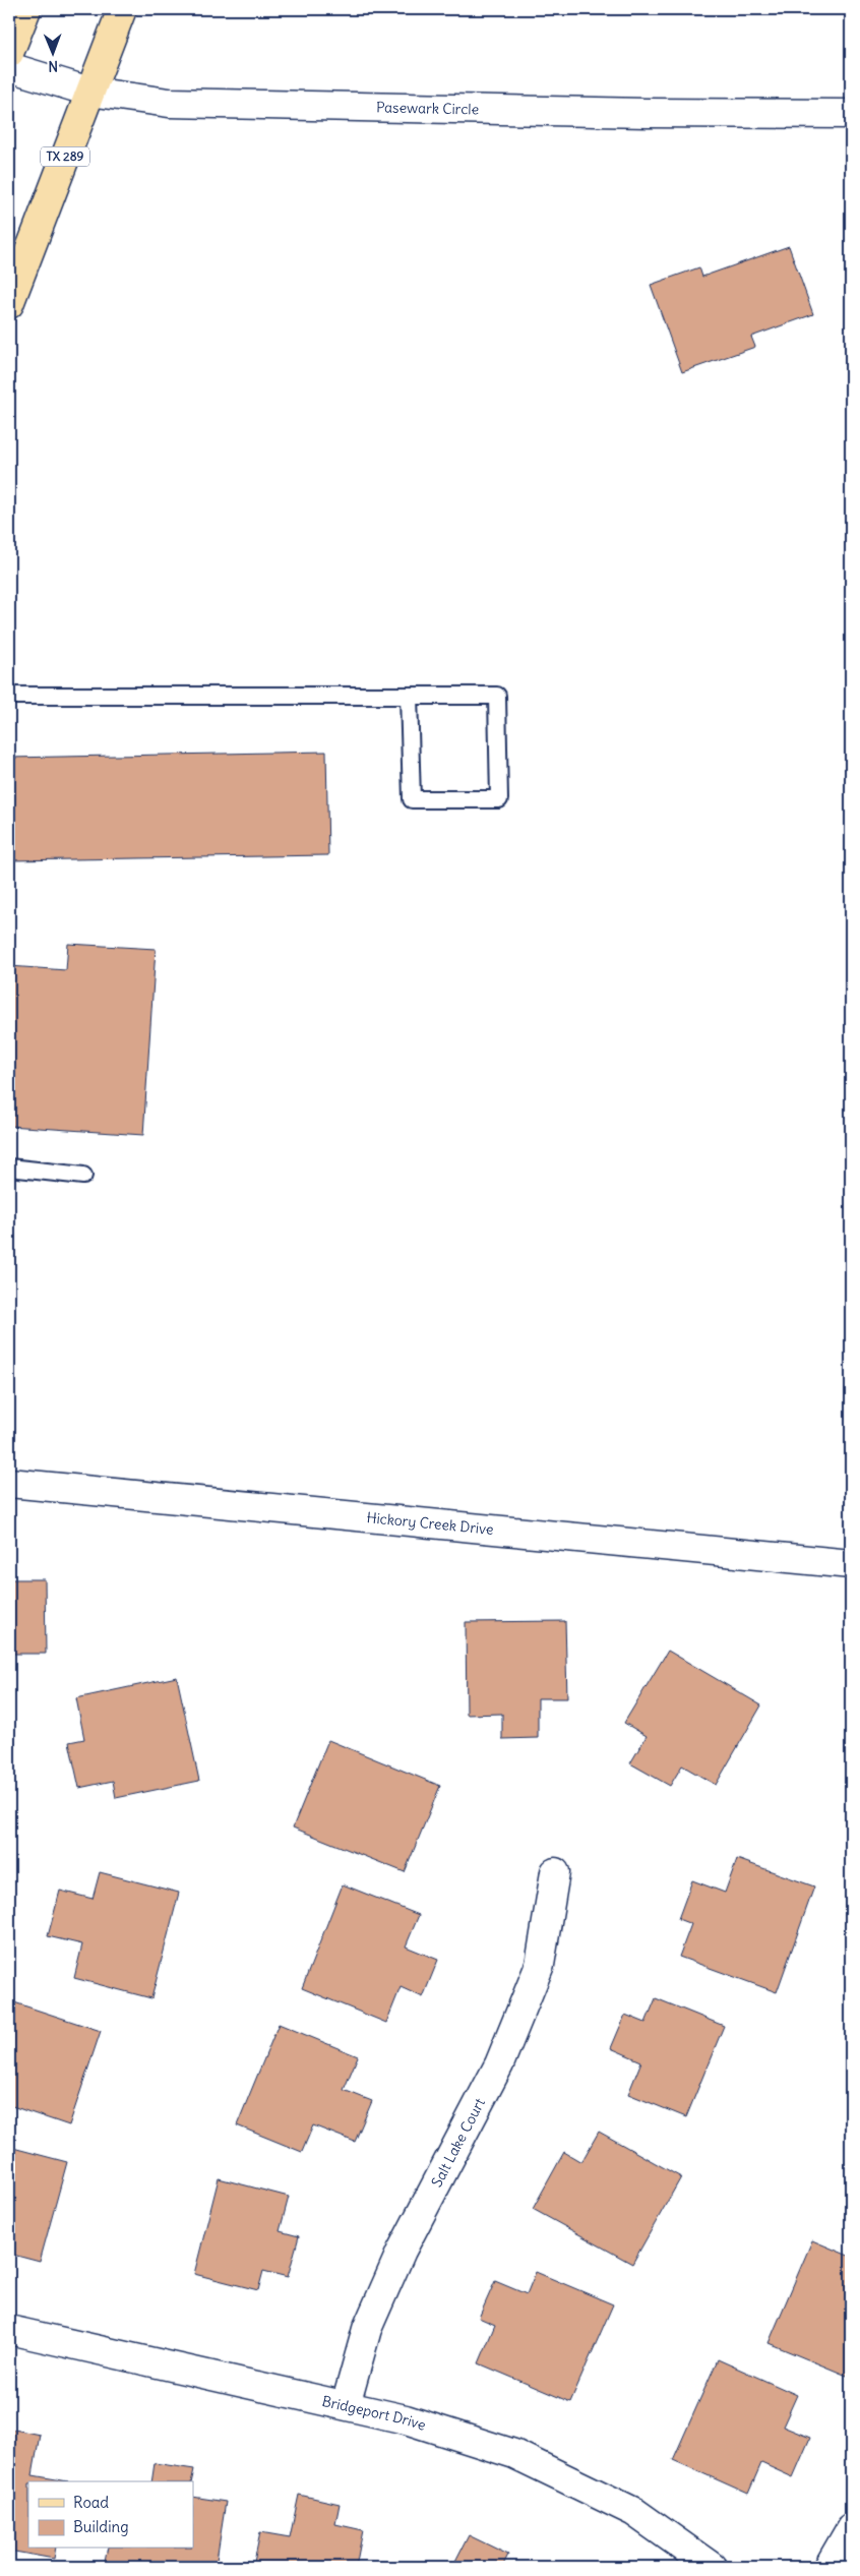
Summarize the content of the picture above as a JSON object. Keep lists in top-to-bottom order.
{
  "streets": {
    "main road": ["TX 289"],
    "street": [
      "Pasewark Circle",
      "Hickory Creek Drive",
      "Salt Lake Court",
      "Bridgeport Drive"
    ]
  },
  "crossings": [
    ["Pasewark Circle", "TX 289"],
    ["Salt Lake Court", "Bridgeport Drive"]
  ],
  "legend": ["Road", "Building"],
  "north": "bottom"
}
